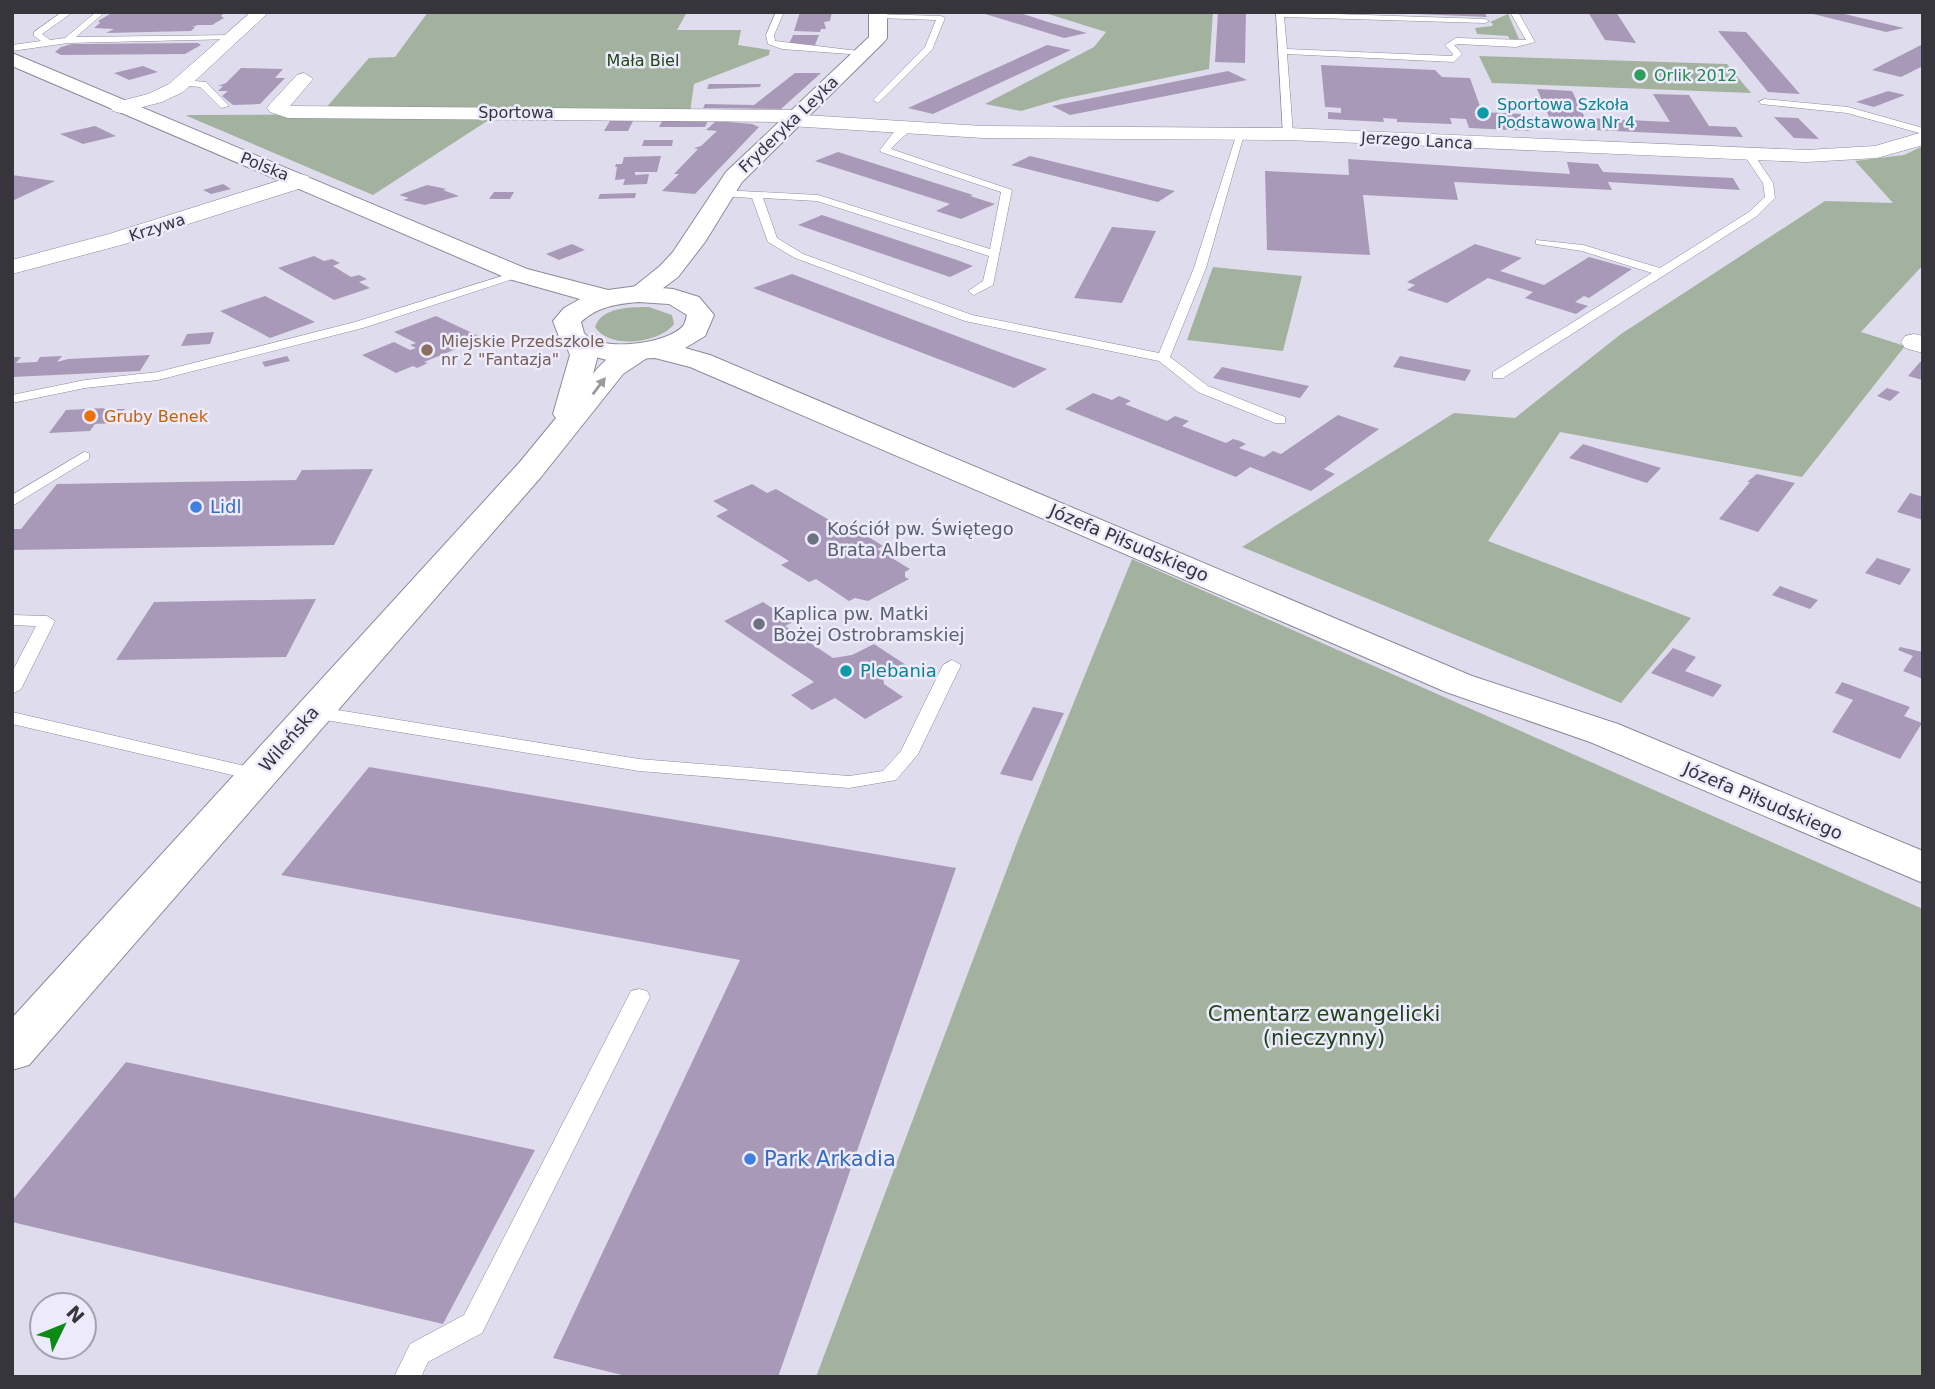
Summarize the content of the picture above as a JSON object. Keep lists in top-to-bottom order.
{
  "streets": {
    "main road": [
      "Fryderyka Leyka",
      "Polska",
      "Józefa Piłsudskiego",
      "Wileńska"
    ],
    "street": ["Sportowa", "Jerzego Lanca", "Krzywa"]
  },
  "crossings": [
    ["Sportowa", "Fryderyka Leyka"],
    ["Sportowa", "Jerzego Lanca"],
    ["Fryderyka Leyka", "Jerzego Lanca"],
    ["Fryderyka Leyka", "Józefa Piłsudskiego"],
    ["Polska", "Krzywa"],
    ["Józefa Piłsudskiego", "Wileńska"]
  ],
  "parks": ["Mała Biel", "Cmentarz ewangelicki (nieczynny)"],
  "places": [
    "Orlik 2012",
    "Sportowa Szkoła Podstawowa Nr 4",
    "Miejskie Przedszkole nr 2 \"Fantazja\"",
    "Gruby Benek",
    "Lidl",
    "Kościół pw. Świętego Brata Alberta",
    "Kaplica pw. Matki Bożej Ostrobramskiej",
    "Plebania",
    "Park Arkadia"
  ],
  "north": "top right"
}
